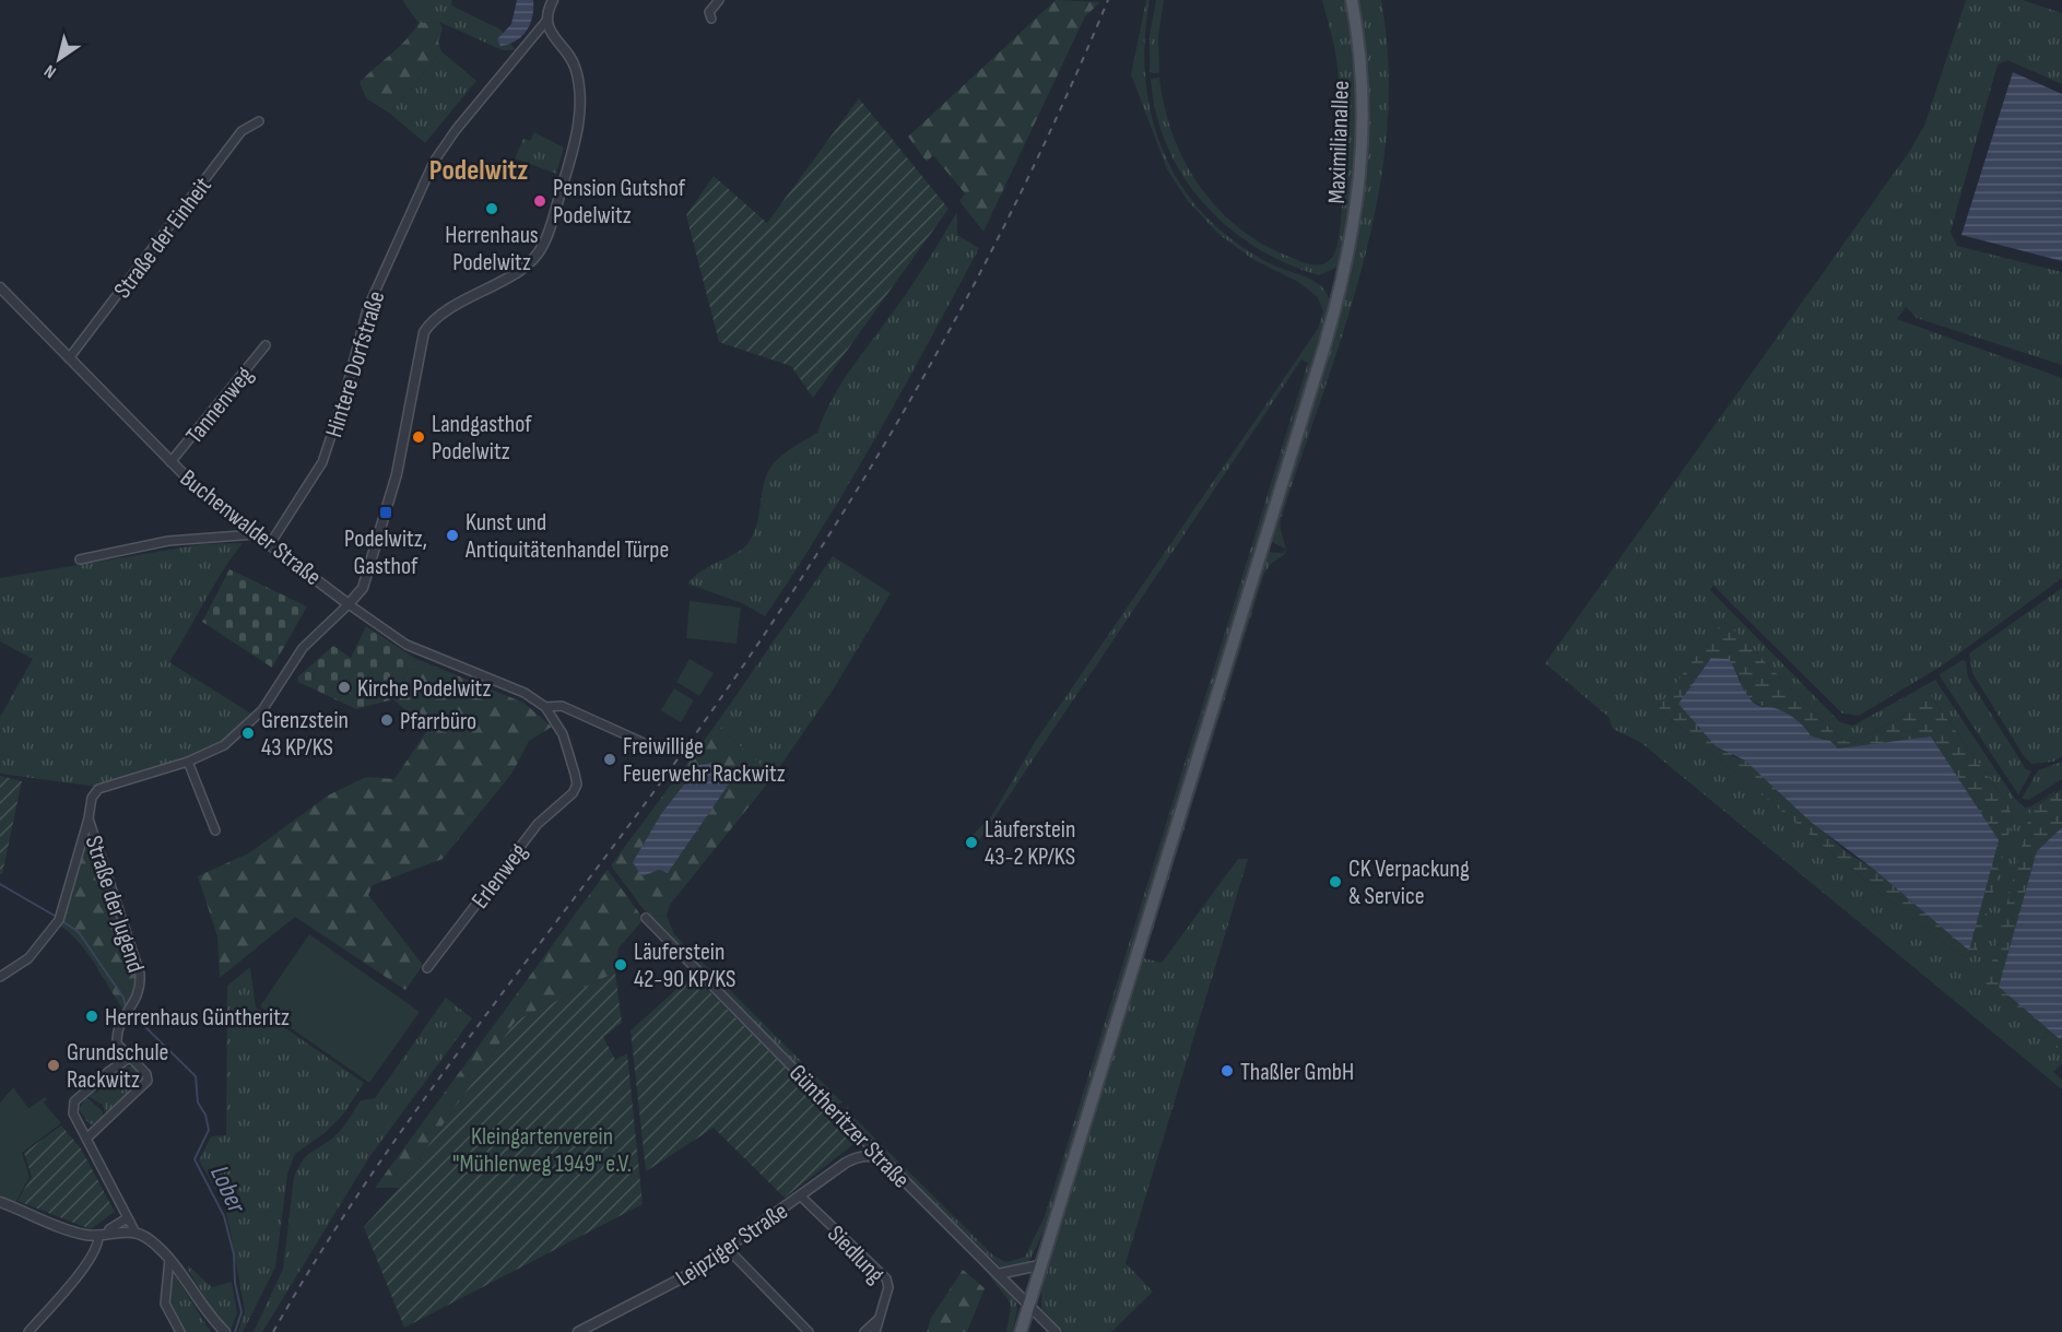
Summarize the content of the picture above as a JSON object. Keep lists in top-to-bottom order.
{
  "streets": {
    "main road": ["Maximilianallee"],
    "street": [
      "Straße der Einheit",
      "Hintere Dorfstraße",
      "Tannenweg",
      "Buchenwalder Straße",
      "Erlenweg",
      "Straße der Jugend",
      "Güntheritzer Straße",
      "Leipziger Straße",
      "Siedlung"
    ]
  },
  "crossings": [
    ["Maximilianallee", "Güntheritzer Straße"],
    ["Straße der Einheit", "Buchenwalder Straße"],
    ["Hintere Dorfstraße", "Buchenwalder Straße"],
    ["Tannenweg", "Buchenwalder Straße"],
    ["Buchenwalder Straße", "Erlenweg"],
    ["Buchenwalder Straße", "Straße der Jugend"],
    ["Güntheritzer Straße", "Leipziger Straße"],
    ["Leipziger Straße", "Siedlung"]
  ],
  "districts": ["Podelwitz"],
  "water": ["Lober"],
  "parks": ["Kleingartenverein \"Mühlenweg 1949\" e.V."],
  "places": {
    "other": [
      "Pension Gutshof Podelwitz",
      "Herrenhaus Podelwitz",
      "Landgasthof Podelwitz",
      "Kunst und Antiquitätenhandel Türpe",
      "Kirche Podelwitz",
      "Pfarrbüro",
      "Grenzstein 43 KP/KS",
      "Freiwillige Feuerwehr Rackwitz",
      "Läuferstein 43-2 KP/KS",
      "CK Verpackung & Service",
      "Läuferstein 42-90 KP/KS",
      "Herrenhaus Güntheritz",
      "Grundschule Rackwitz",
      "Thaßler GmbH"
    ],
    "transit": ["Podelwitz, Gasthof"]
  },
  "north": "bottom left"
}
